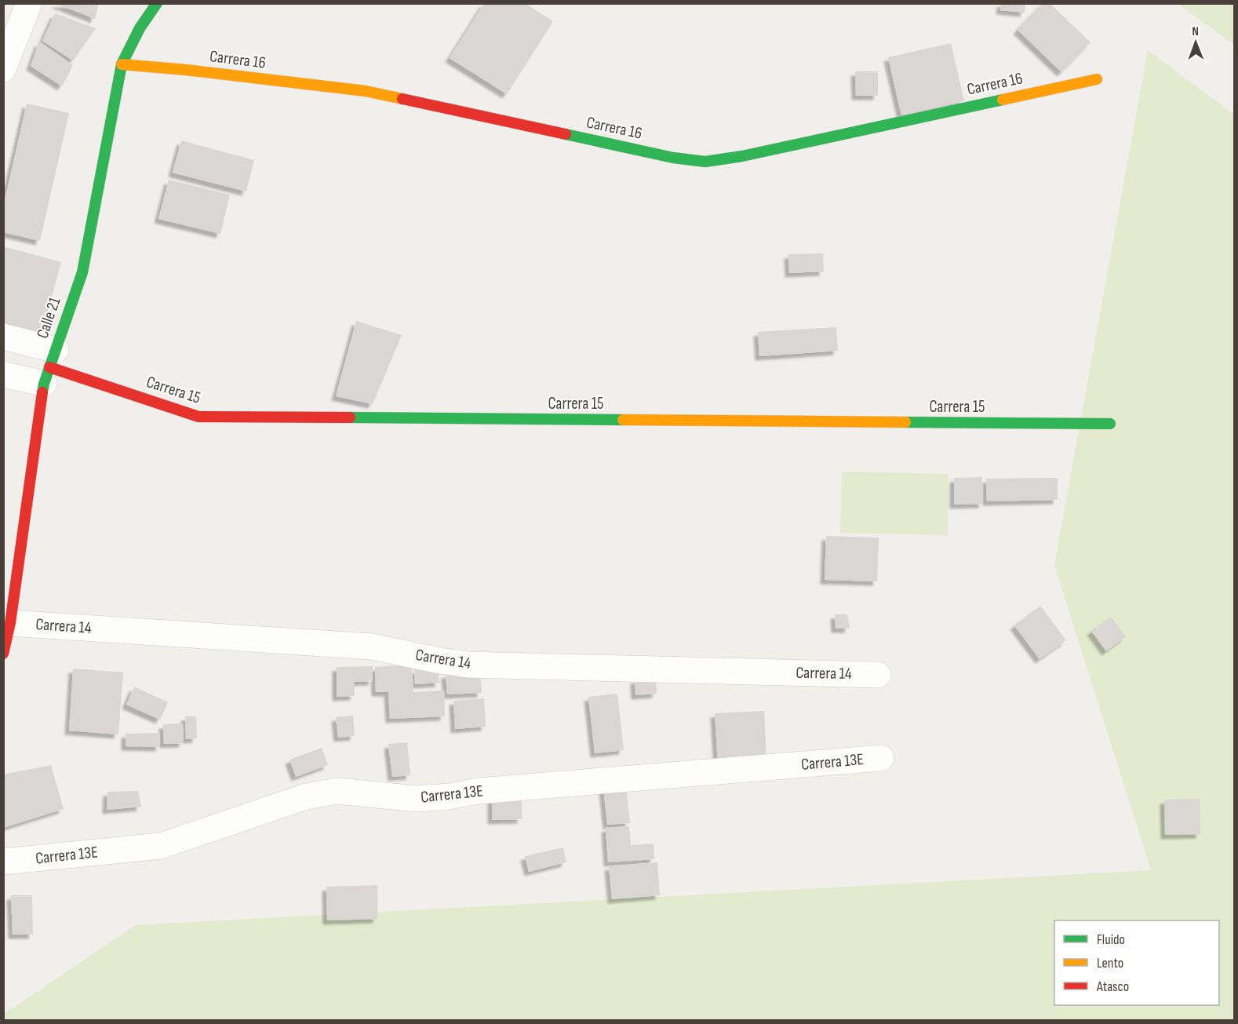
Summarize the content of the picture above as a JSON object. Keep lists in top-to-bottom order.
{
  "streets": {
    "street": [
      "Carrera 16",
      "Calle 21",
      "Carrera 15",
      "Carrera 14",
      "Carrera 13E"
    ]
  },
  "crossings": [
    ["Carrera 16", "Calle 21"],
    ["Calle 21", "Carrera 15"],
    ["Calle 21", "Carrera 14"]
  ],
  "legend": ["Fluido", "Lento", "Atasco"],
  "north": "top"
}
